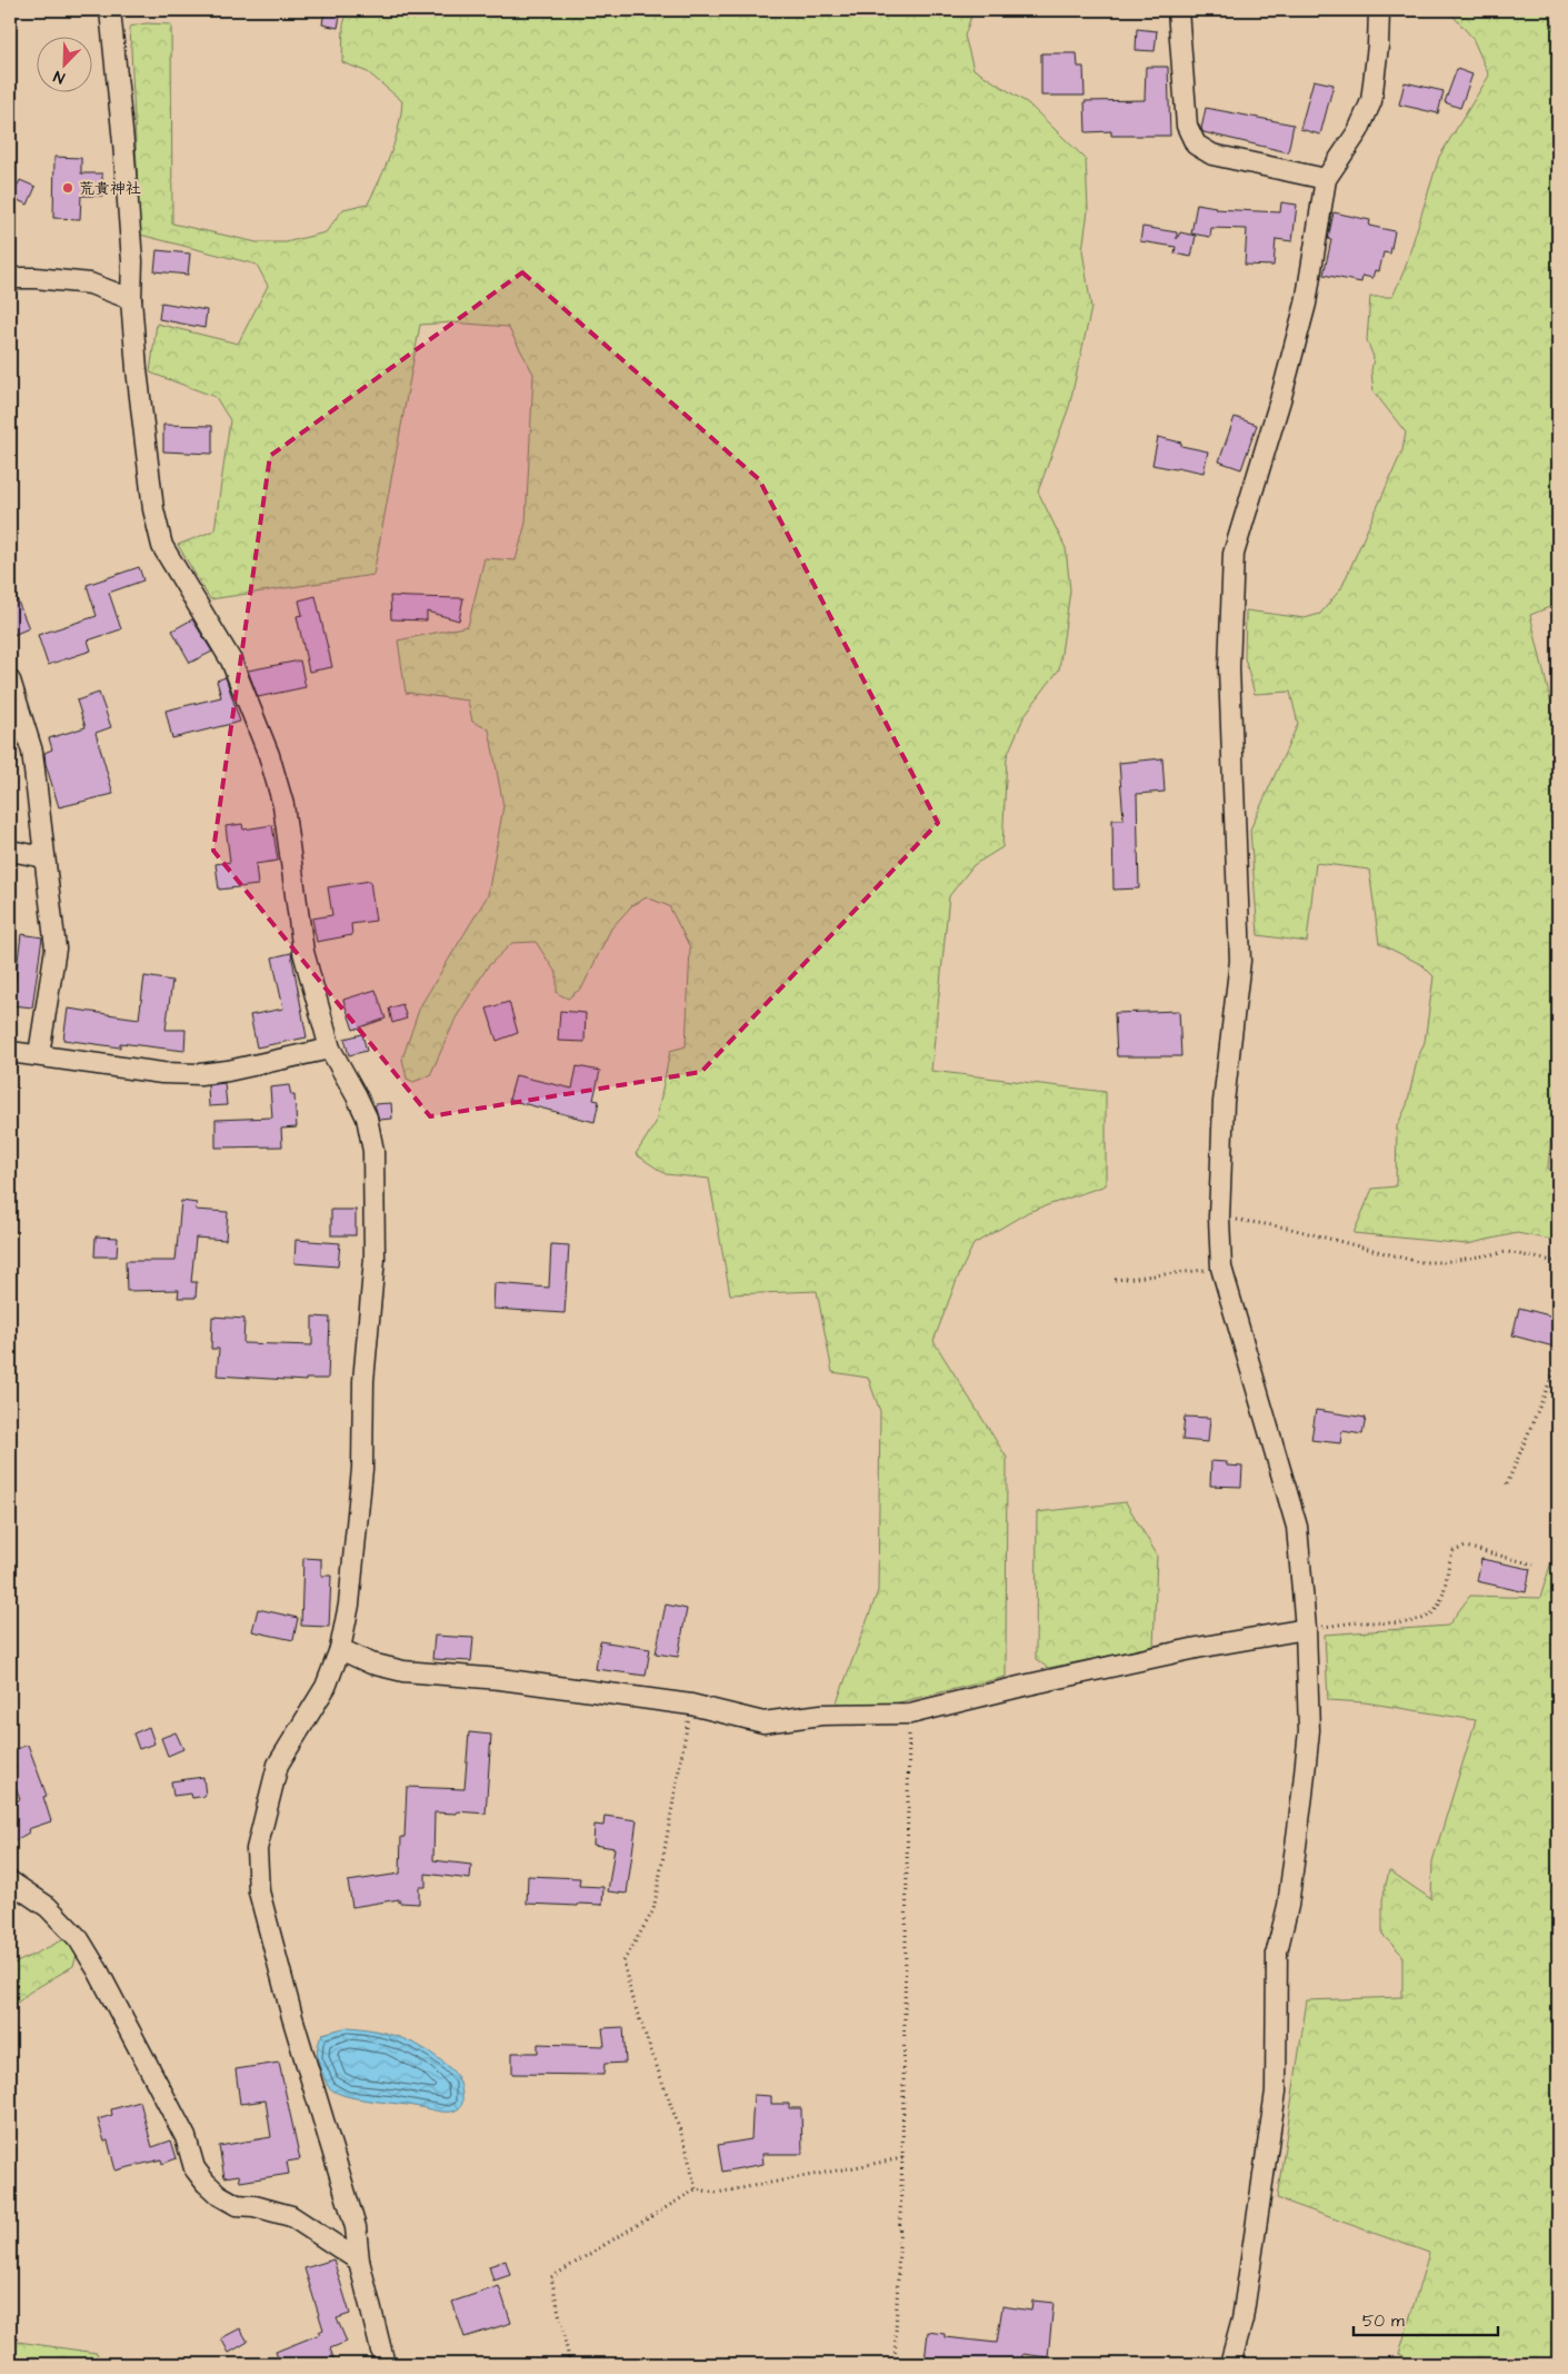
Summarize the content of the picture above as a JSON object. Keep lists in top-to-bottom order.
{
  "places": ["荒貴神社"],
  "scale_bar": "50 m",
  "north": "bottom left"
}
